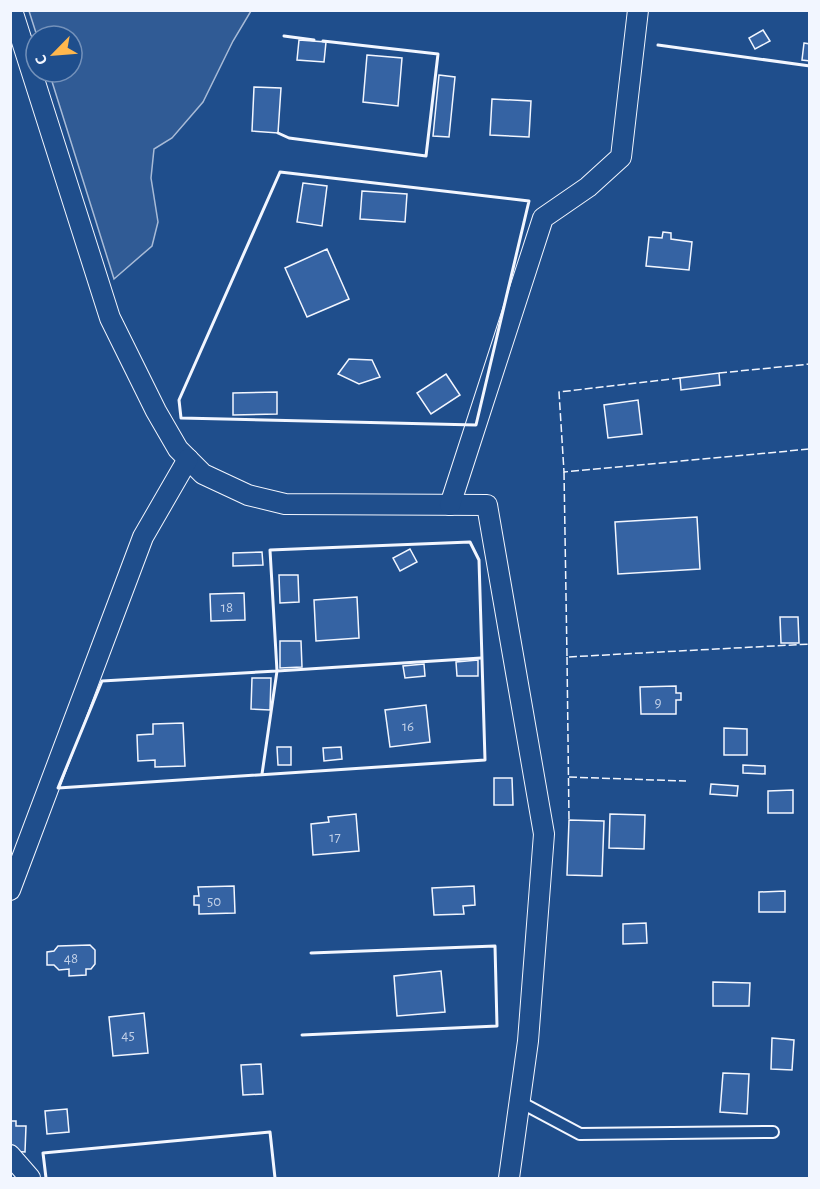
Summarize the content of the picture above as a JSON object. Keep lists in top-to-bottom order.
{
  "house_numbers": [
    "18",
    "9",
    "16",
    "17",
    "50",
    "48",
    "45"
  ],
  "north": "bottom left"
}
